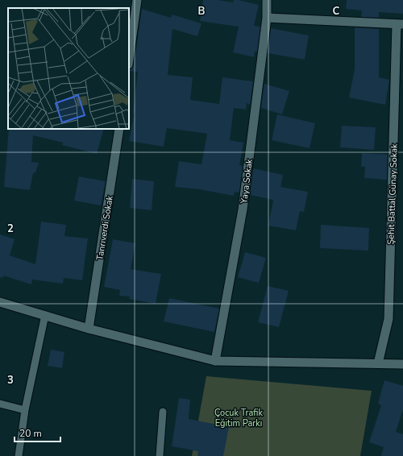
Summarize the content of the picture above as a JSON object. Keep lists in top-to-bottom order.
{
  "streets": {
    "street": ["Yaya Sokak", "Şehit Battal Günay Sokak", "Tanrıverdi Sokak"]
  },
  "parks": ["Çocuk Trafik Eğitim Parkı"],
  "scale_bar": "20 m",
  "grid": {
    "columns": ["B", "C"],
    "rows": ["2", "3"]
  }
}
